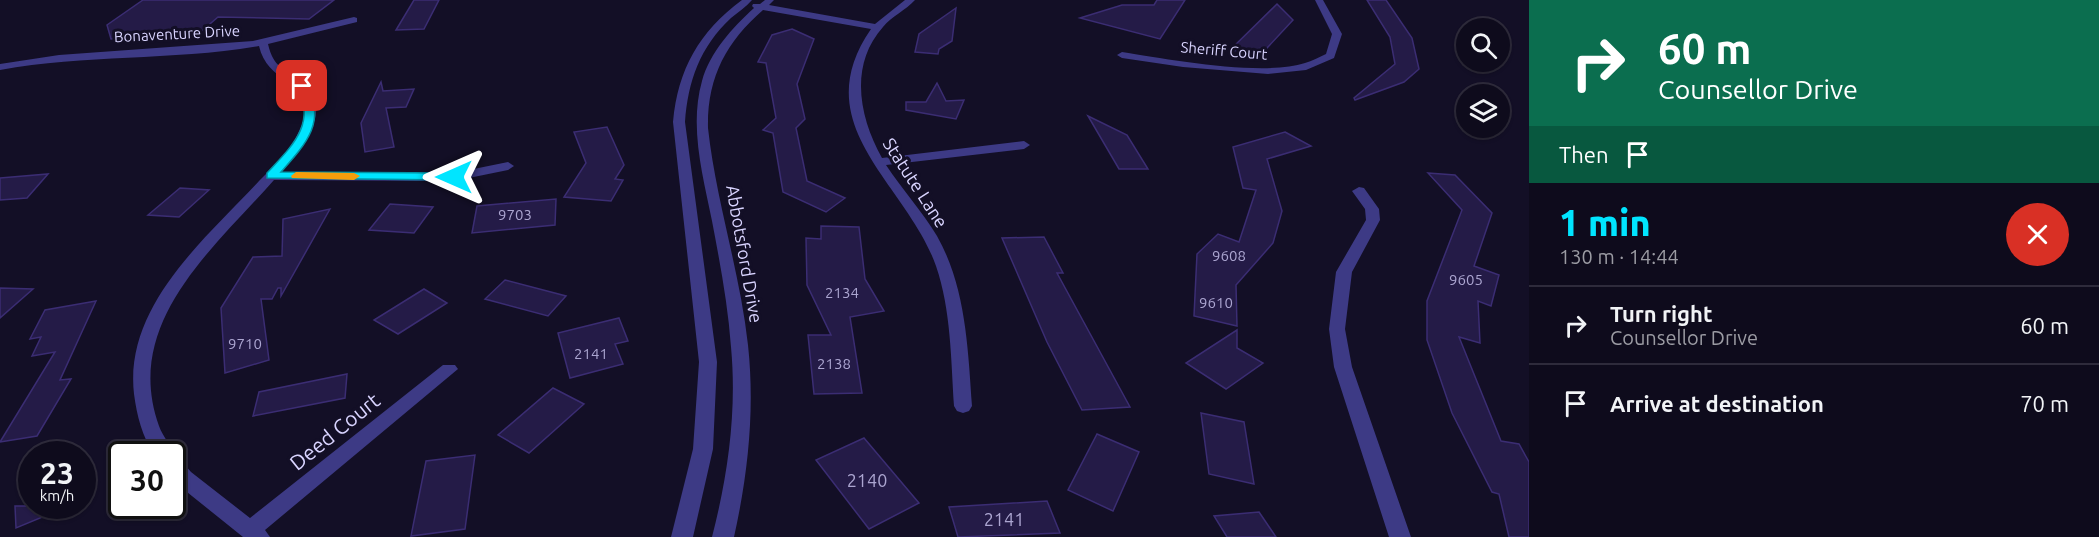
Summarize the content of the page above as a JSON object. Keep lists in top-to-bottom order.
{
  "streets": {
    "street": [
      "Bonaventure Drive",
      "Sheriff Court",
      "Statute Lane",
      "Abbotsford Drive",
      "Deed Court"
    ]
  },
  "house_numbers": [
    "9703",
    "9608",
    "9605",
    "2134",
    "9610",
    "9710",
    "2141",
    "2138",
    "2140",
    "2141"
  ],
  "page": {
    "turn": ["60 m", "Counsellor Drive"],
    "then": "Then",
    "heading": ["1 min", "130 m · 14:44"],
    "list": [
      {
        "name": "Turn right",
        "note": "Counsellor Drive",
        "value": "60 m"
      },
      {
        "name": "Arrive at destination",
        "value": "70 m"
      }
    ],
    "speed": "23 km/h",
    "limit": "30"
  }
}
